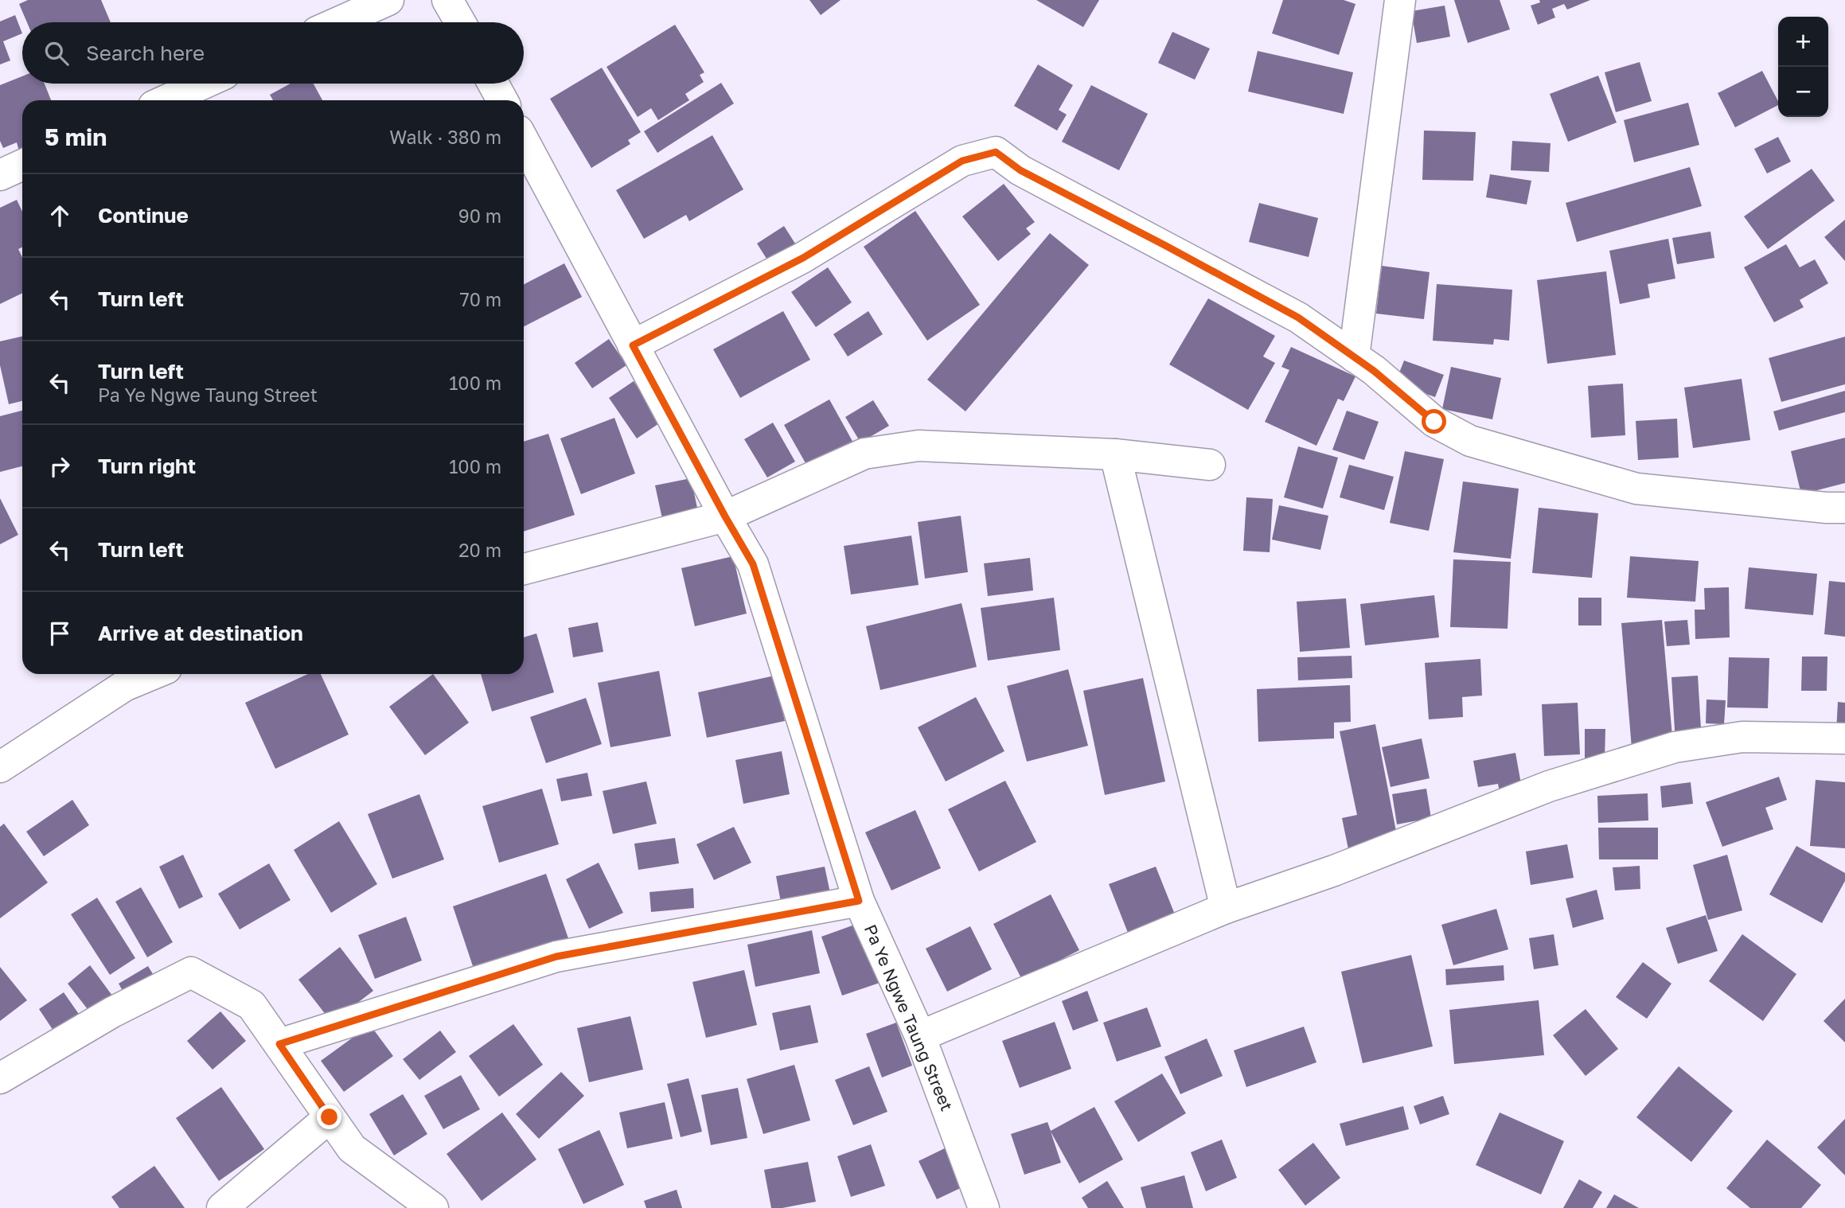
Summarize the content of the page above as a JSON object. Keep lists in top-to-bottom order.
{
  "streets": {
    "street": ["Pa Ye Ngwe Taung Street"]
  },
  "page": {
    "map_buttons": ["+", "−"],
    "search": "Search here",
    "heading": ["5 min", "Walk · 380 m"],
    "list": [
      ["Continue", "90 m"],
      ["Turn left", "70 m"],
      ["Turn left", "Pa Ye Ngwe Taung Street", "100 m"],
      ["Turn right", "100 m"],
      ["Turn left", "20 m"],
      "Arrive at destination"
    ]
  }
}
